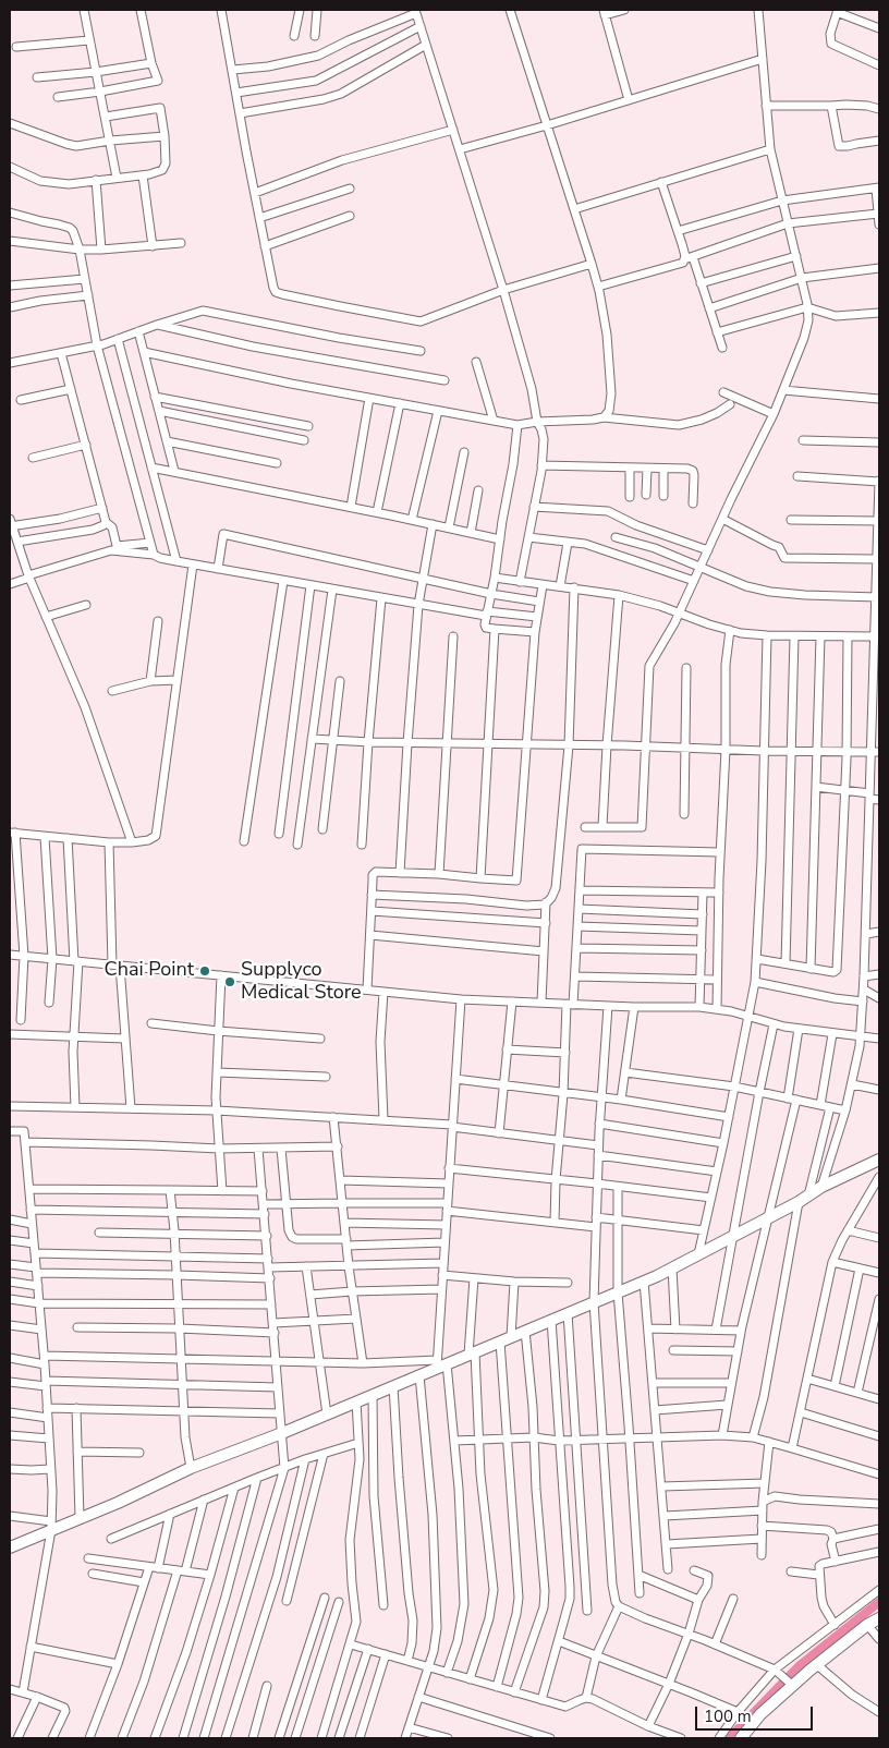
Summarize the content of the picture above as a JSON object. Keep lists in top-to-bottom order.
{
  "places": ["Chai Point", "Supplyco Medical Store"],
  "scale_bar": "100 m"
}
